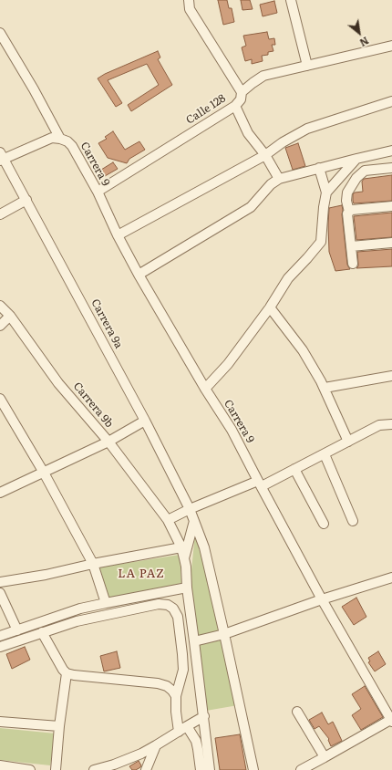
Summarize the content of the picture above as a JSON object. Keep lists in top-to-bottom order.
{
  "streets": {
    "street": [
      "Calle 128",
      "Carrera 9",
      "Carrera 9a",
      "Carrera 9b"
    ]
  },
  "crossings": [
    ["Calle 128", "Carrera 9"]
  ],
  "districts": ["LA PAZ"],
  "north": "bottom right"
}
